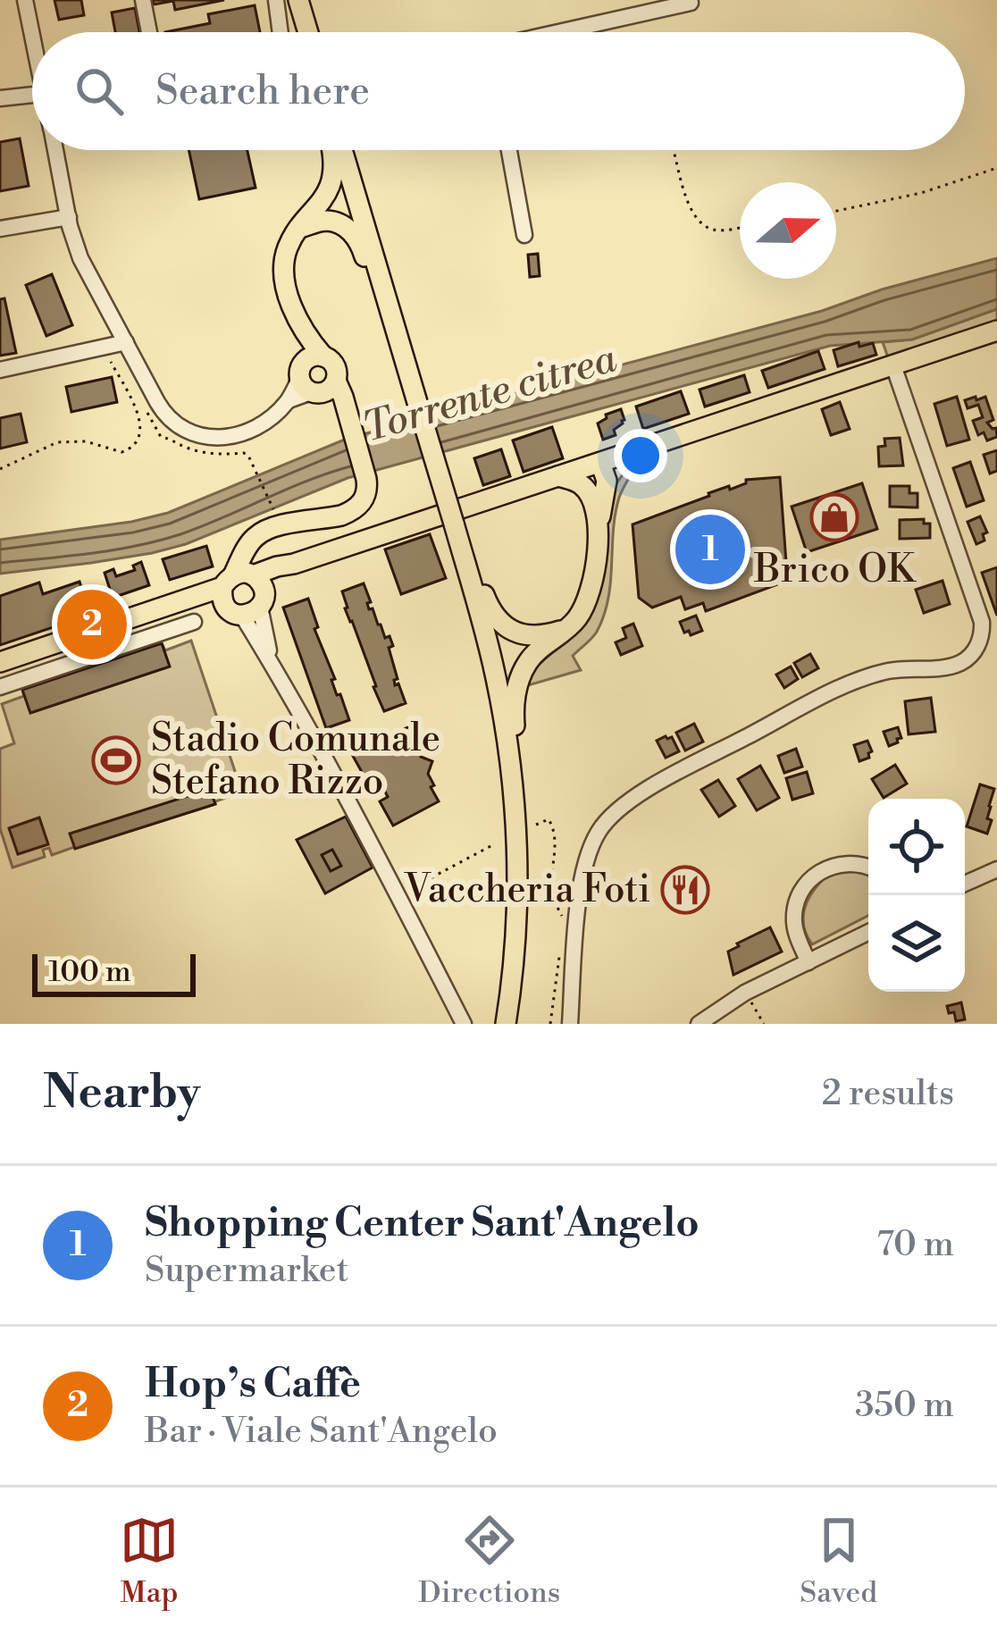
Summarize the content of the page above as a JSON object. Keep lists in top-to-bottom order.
{
  "water": ["Torrente citrea"],
  "places": {
    "shop": ["Brico OK"],
    "sports": ["Stadio Comunale Stefano Rizzo"],
    "restaurant": ["Vaccheria Foti"]
  },
  "scale_bar": "100 m",
  "north": "right",
  "page": {
    "search": "Search here",
    "pins": ["1", "2"],
    "scale": "100 m",
    "heading": ["Nearby", "2 results"],
    "list": [
      {
        "mark": "1",
        "name": "Shopping Center Sant'Angelo",
        "note": "Supermarket",
        "value": "70 m"
      },
      {
        "mark": "2",
        "name": "Hop’s Caffè",
        "note": "Bar · Viale Sant'Angelo",
        "value": "350 m"
      }
    ],
    "nav": ["Map", "Directions", "Saved"]
  }
}
